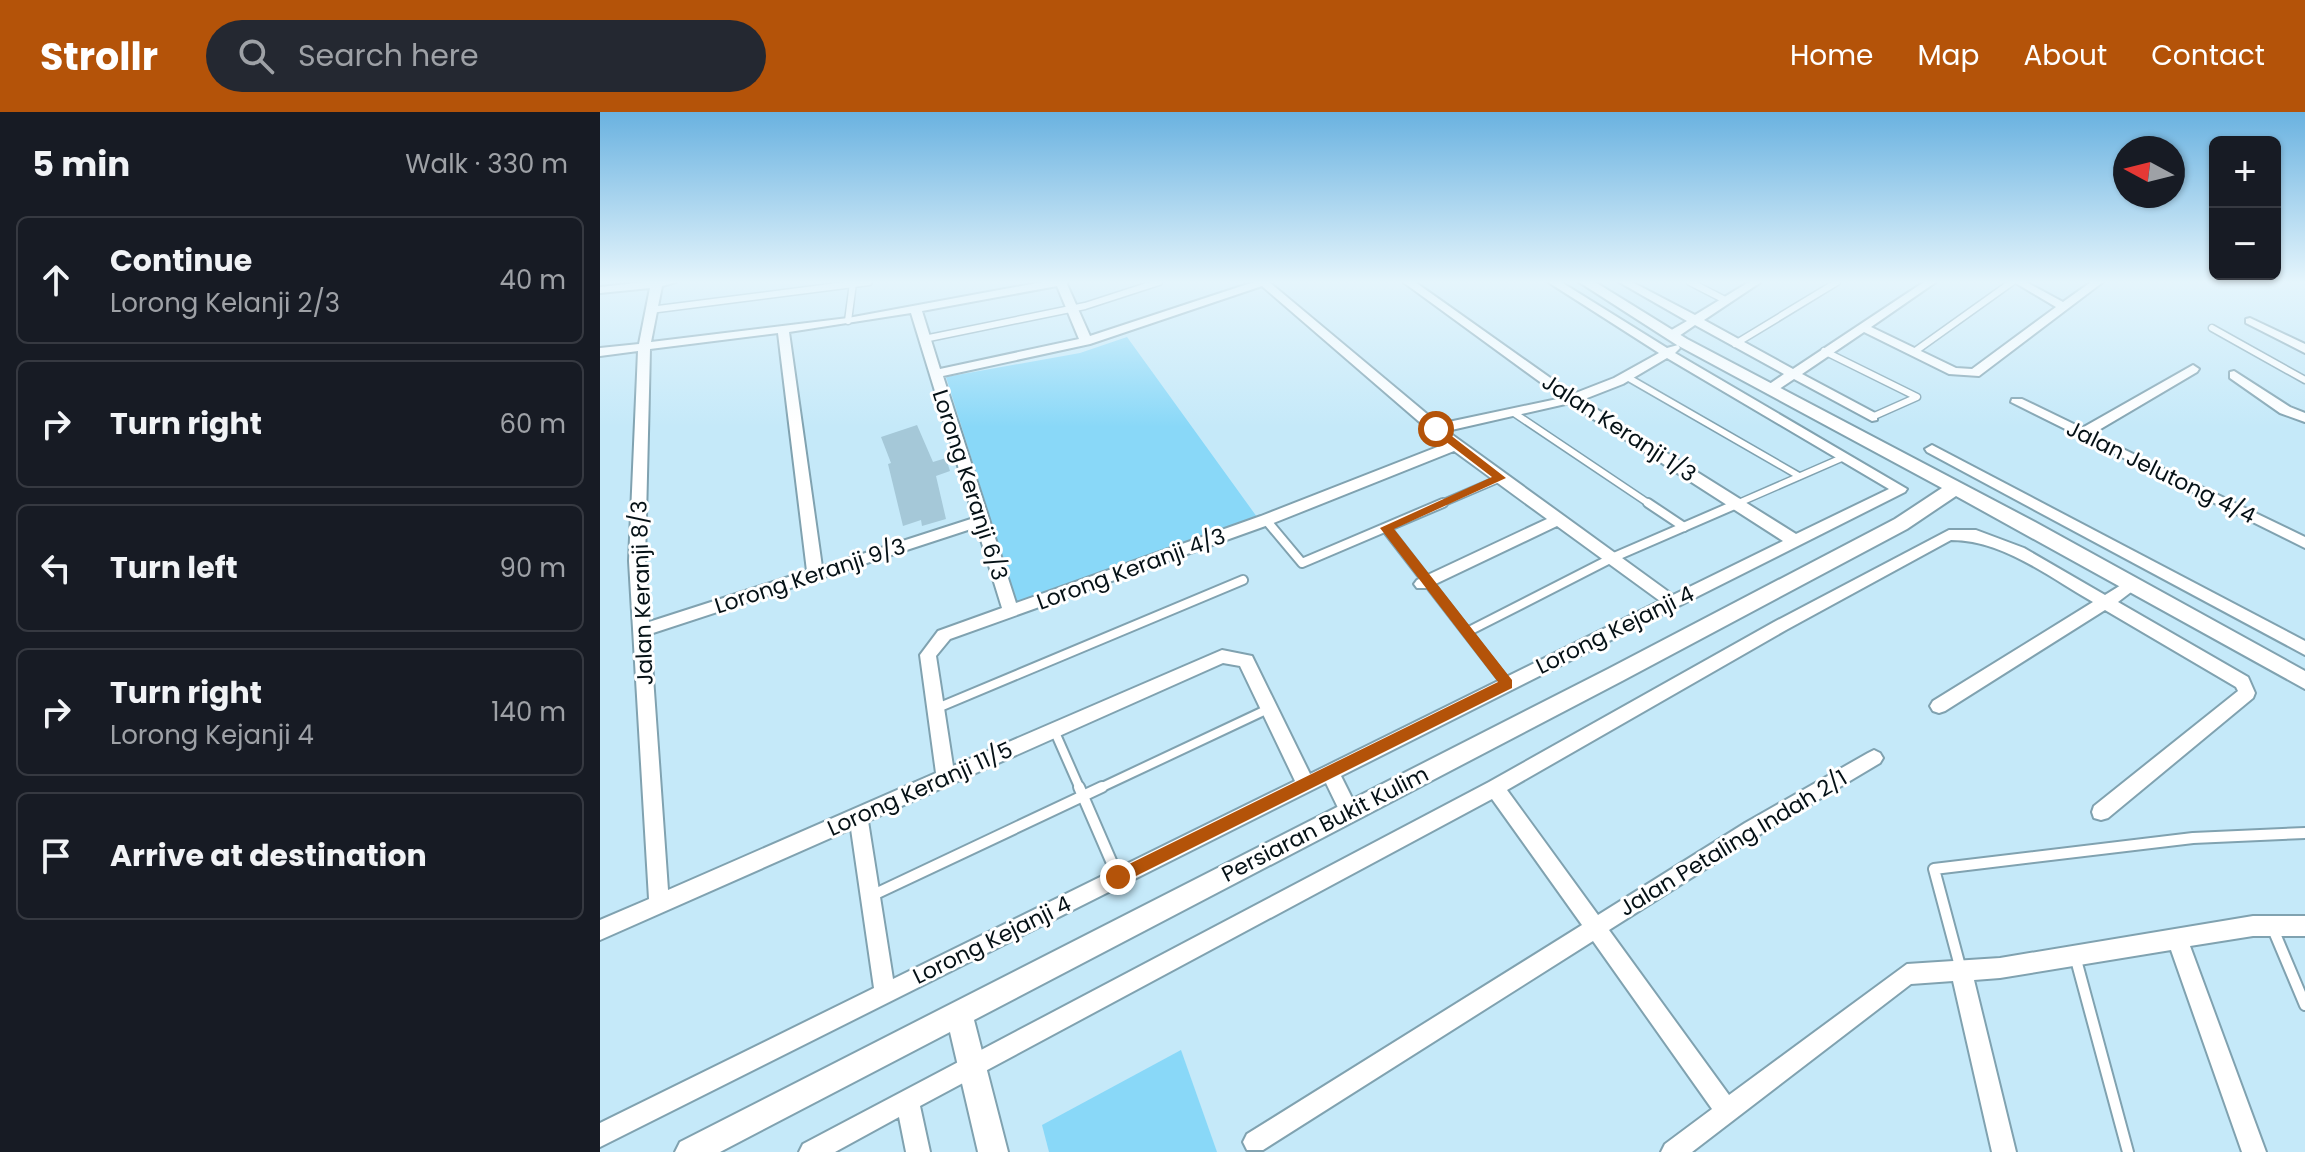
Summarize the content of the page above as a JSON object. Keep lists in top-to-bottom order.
{
  "streets": {
    "street": [
      "Jalan Keranji 1/3",
      "Jalan Jelutong 4/4",
      "Lorong Keranji 6/3",
      "Lorong Keranji 4/3",
      "Lorong Keranji 9/3",
      "Jalan Keranji 8/3",
      "Lorong Kejanji 4",
      "Lorong Keranji 11/5",
      "Persiaran Bukit Kulim",
      "Jalan Petaling Indah 2/1"
    ]
  },
  "crossings": [
    ["Jalan Keranji 1/3", "Lorong Kejanji 4"],
    ["Lorong Keranji 6/3", "Lorong Keranji 4/3"],
    ["Lorong Keranji 6/3", "Lorong Keranji 9/3"],
    ["Lorong Keranji 4/3", "Lorong Keranji 11/5"],
    ["Lorong Keranji 9/3", "Jalan Keranji 8/3"],
    ["Jalan Keranji 8/3", "Lorong Keranji 11/5"]
  ],
  "north": "left",
  "page": {
    "header": "Strollr",
    "search": "Search here",
    "nav": [
      "Home",
      "Map",
      "About",
      "Contact"
    ],
    "heading": ["5 min", "Walk · 330 m"],
    "map_buttons": ["+", "−"],
    "list": [
      ["Continue", "Lorong Kelanji 2/3", "40 m"],
      ["Turn right", "60 m"],
      ["Turn left", "90 m"],
      ["Turn right", "Lorong Kejanji 4", "140 m"],
      "Arrive at destination"
    ]
  }
}
